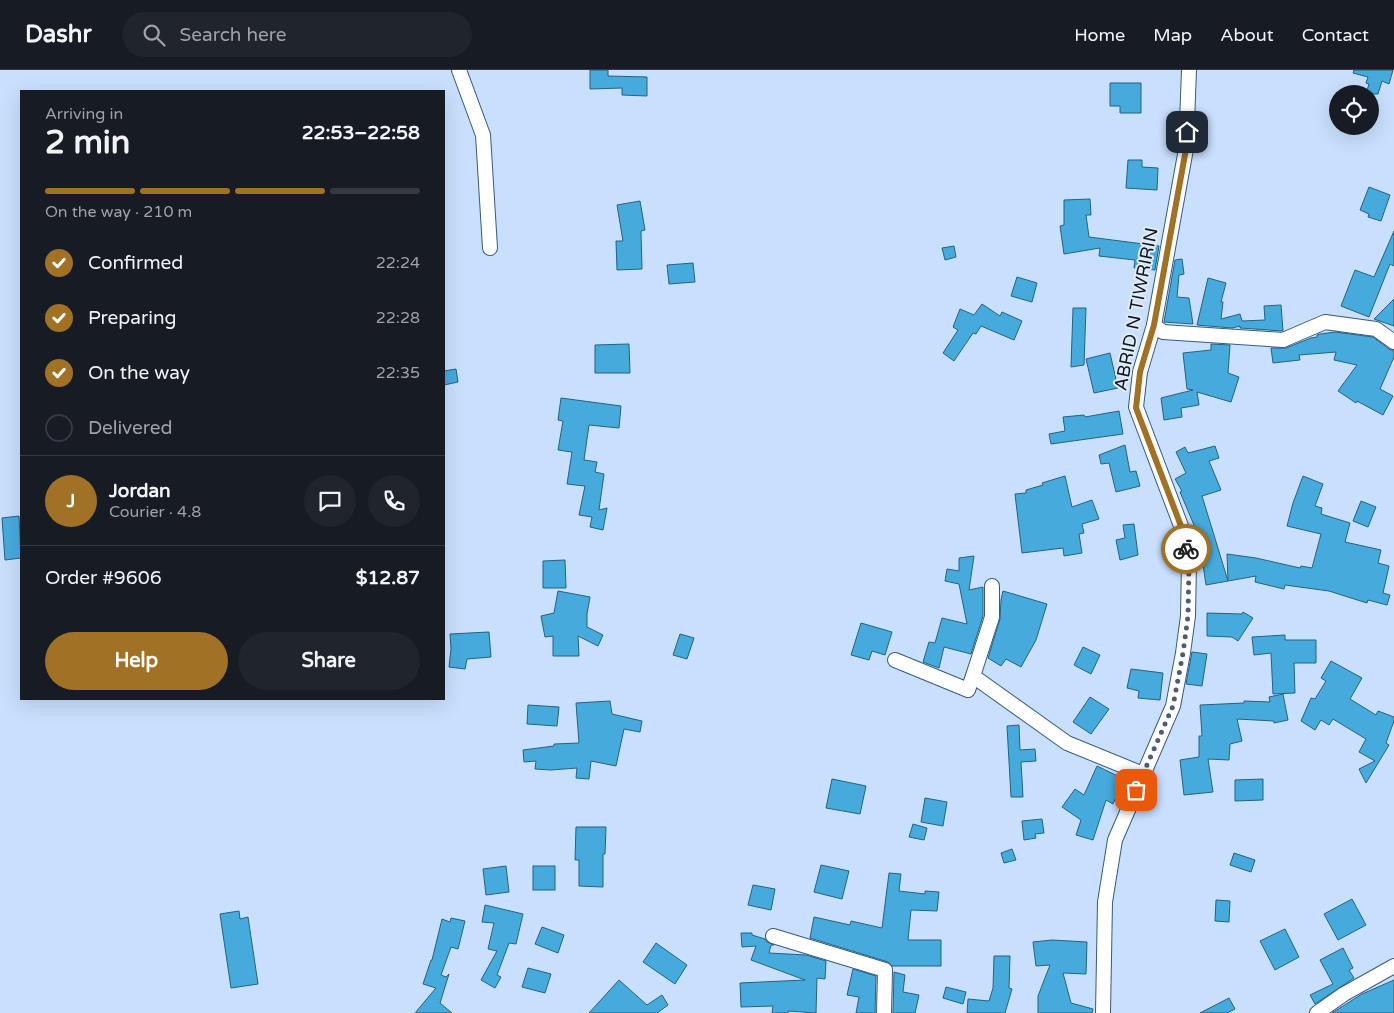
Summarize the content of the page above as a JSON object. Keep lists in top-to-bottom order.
{
  "streets": {
    "street": ["ABRID N TIWRIRIN"]
  },
  "page": {
    "header": "Dashr",
    "search": "Search here",
    "nav": [
      "Home",
      "Map",
      "About",
      "Contact"
    ],
    "heading": ["2 min", "Arriving in", "22:53–22:58"],
    "panel": [
      "Jordan",
      "Courier · 4.8",
      "Order #9606",
      "$12.87"
    ],
    "bar": "On the way · 210 m",
    "list": [
      ["Confirmed", "22:24"],
      ["Preparing", "22:28"],
      ["On the way", "22:35"],
      "Delivered"
    ],
    "round": "J",
    "buttons": ["Help", "Share"]
  }
}
